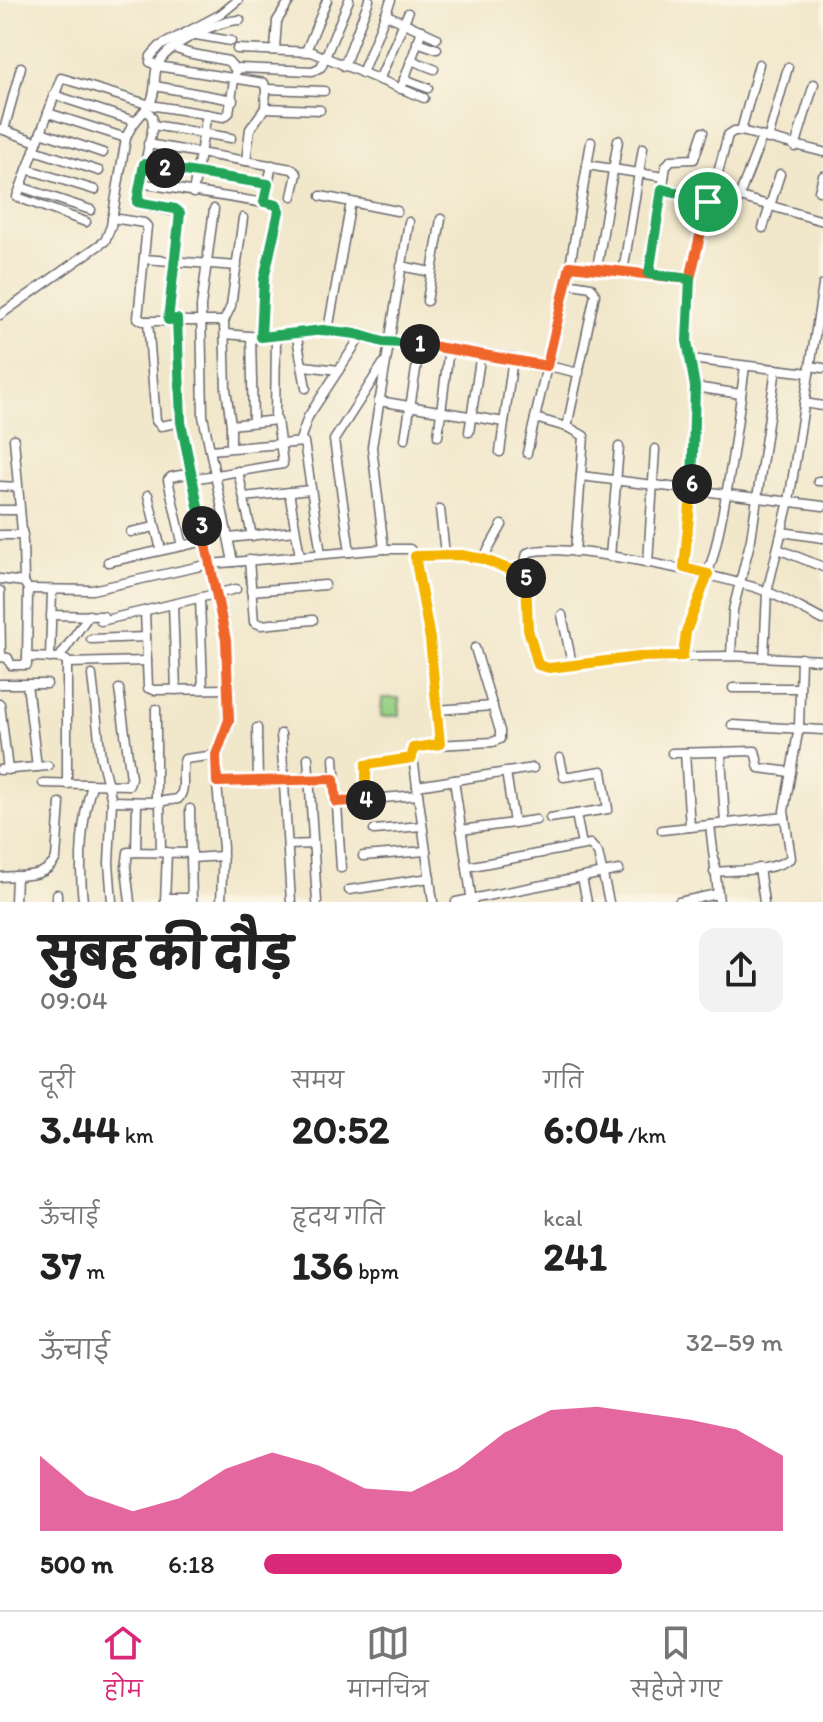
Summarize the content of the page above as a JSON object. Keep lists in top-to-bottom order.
{
  "page": {
    "pins": [
      "2",
      "1",
      "6",
      "3",
      "5",
      "4"
    ],
    "heading": ["सुबह की दौड़", "09:04"],
    "stats": [
      ["दूरी", "3.44 km"],
      ["समय", "20:52"],
      ["गति", "6:04 /km"],
      ["ऊँचाई", "37 m"],
      ["हृदय गति", "136 bpm"],
      ["kcal", "241"]
    ],
    "chart": ["ऊँचाई", "32–59 m"],
    "list": [
      {
        "name": "500 m",
        "note": "6:18"
      }
    ],
    "tabs": ["होम", "मानचित्र", "सहेजे गए"]
  }
}
